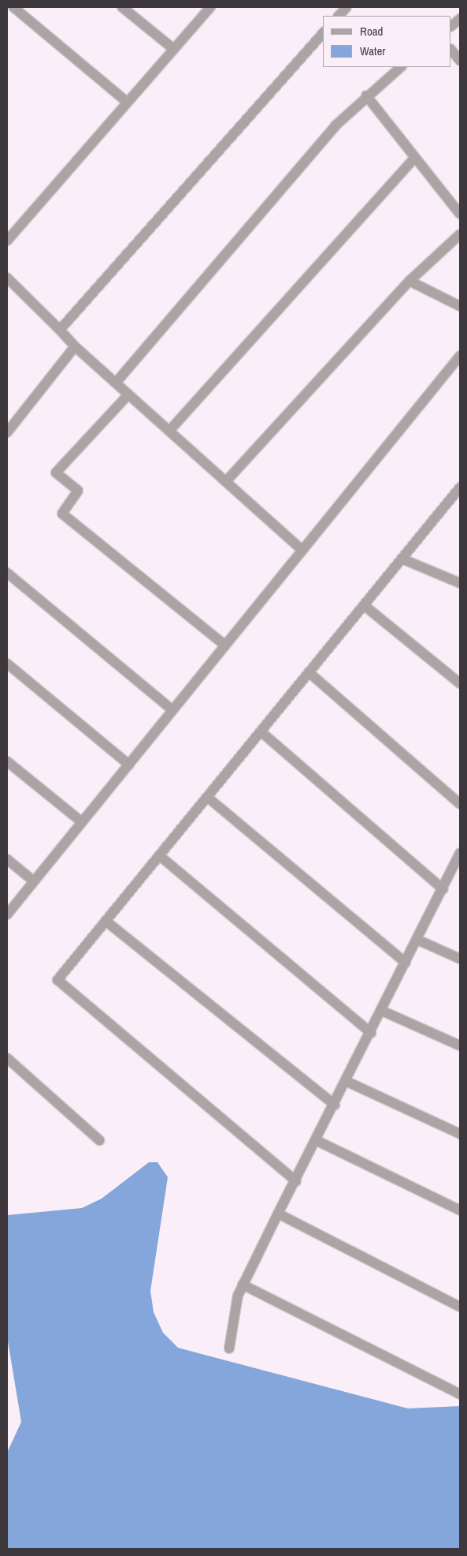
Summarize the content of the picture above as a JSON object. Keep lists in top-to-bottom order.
{
  "legend": ["Road", "Water"]
}
